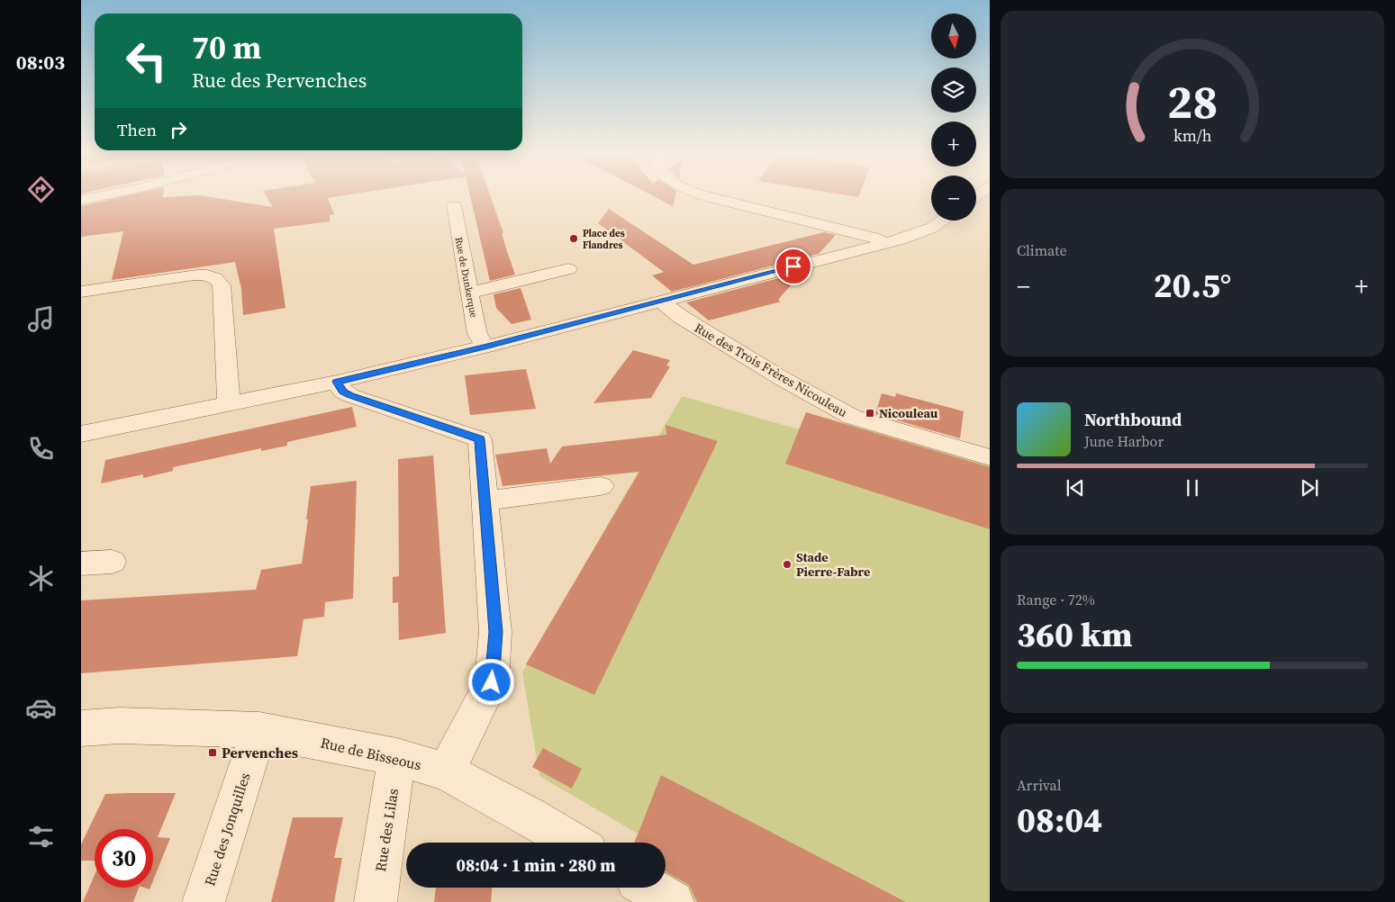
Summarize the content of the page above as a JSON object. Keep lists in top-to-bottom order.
{
  "streets": {
    "street": [
      "Rue de Dunkerque",
      "Rue des Trois Frères Nicouleau",
      "Rue de Bisseous",
      "Rue des Jonquilles",
      "Rue des Lilas"
    ]
  },
  "crossings": [
    ["Rue de Bisseous", "Rue des Jonquilles"],
    ["Rue de Bisseous", "Rue des Lilas"]
  ],
  "places": {
    "other": ["Place des Flandres", "Stade Pierre-Fabre"],
    "transit": ["Nicouleau", "Pervenches"]
  },
  "north": "bottom",
  "page": {
    "tabs": "08:03",
    "map_buttons": ["+", "−"],
    "turn": ["70 m", "Rue des Pervenches"],
    "then": "Then",
    "tile": [
      "Climate",
      ["Range · 72%", "360 km"],
      ["Arrival", "08:04"]
    ],
    "heat": ["−", "20.5°", "+"],
    "song": ["Northbound", "June Harbor"],
    "limit": "30",
    "trip": "08:04 · 1 min · 280 m",
    "gauge": ["28", "km/h"]
  }
}
